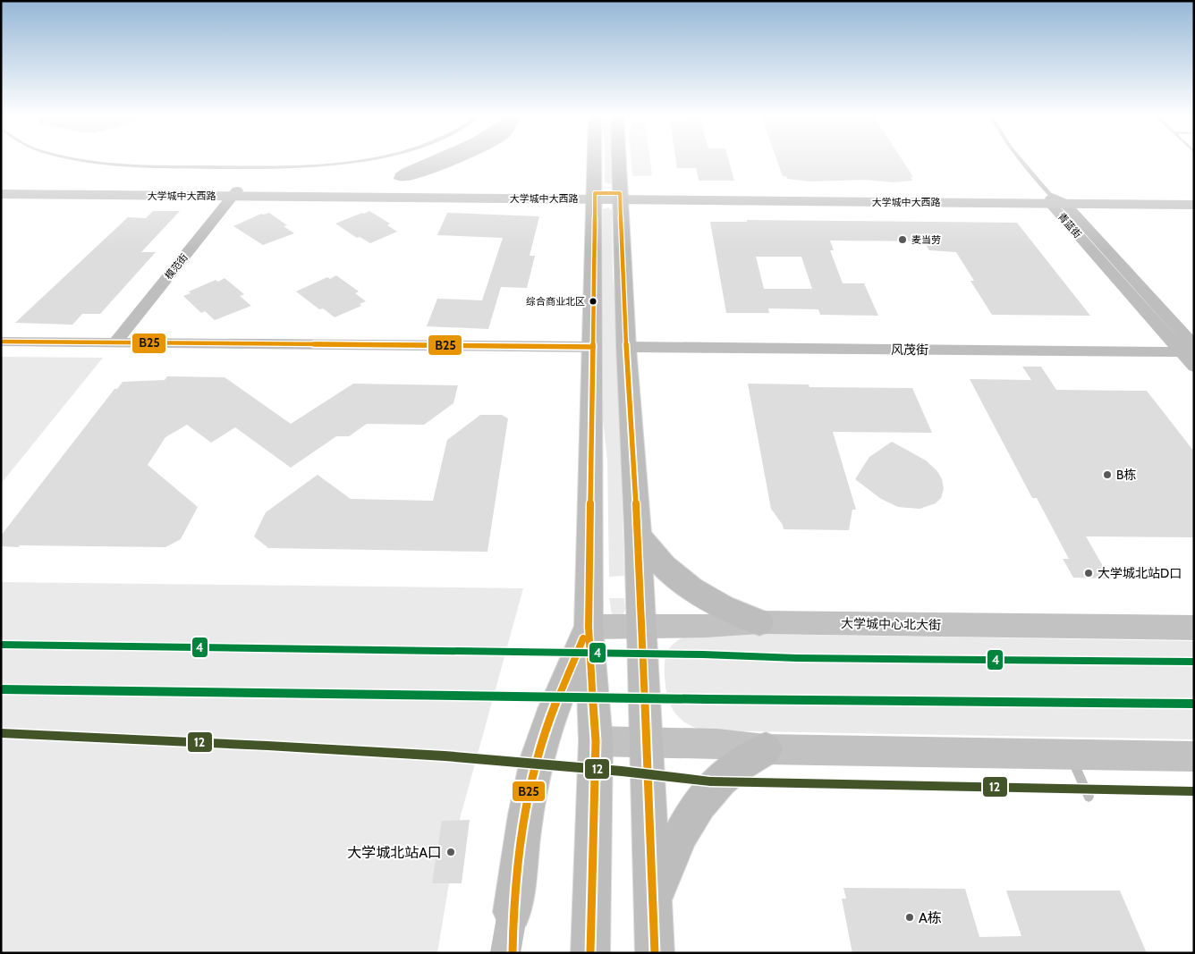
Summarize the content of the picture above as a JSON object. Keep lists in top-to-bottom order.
{
  "streets": {
    "main road": ["大学城中大西路", "大学城中心北大街"],
    "street": ["青蓝街", "模范街", "风茂街"]
  },
  "crossings": [
    ["大学城中大西路", "青蓝街"],
    ["大学城中大西路", "模范街"],
    ["青蓝街", "风茂街"]
  ],
  "places": [
    "麦当劳",
    "综合商业北区",
    "B栋",
    "大学城北站D口",
    "大学城北站A口",
    "A栋"
  ],
  "lines": ["transit line B25", "transit line 4", "transit line 12"]
}
